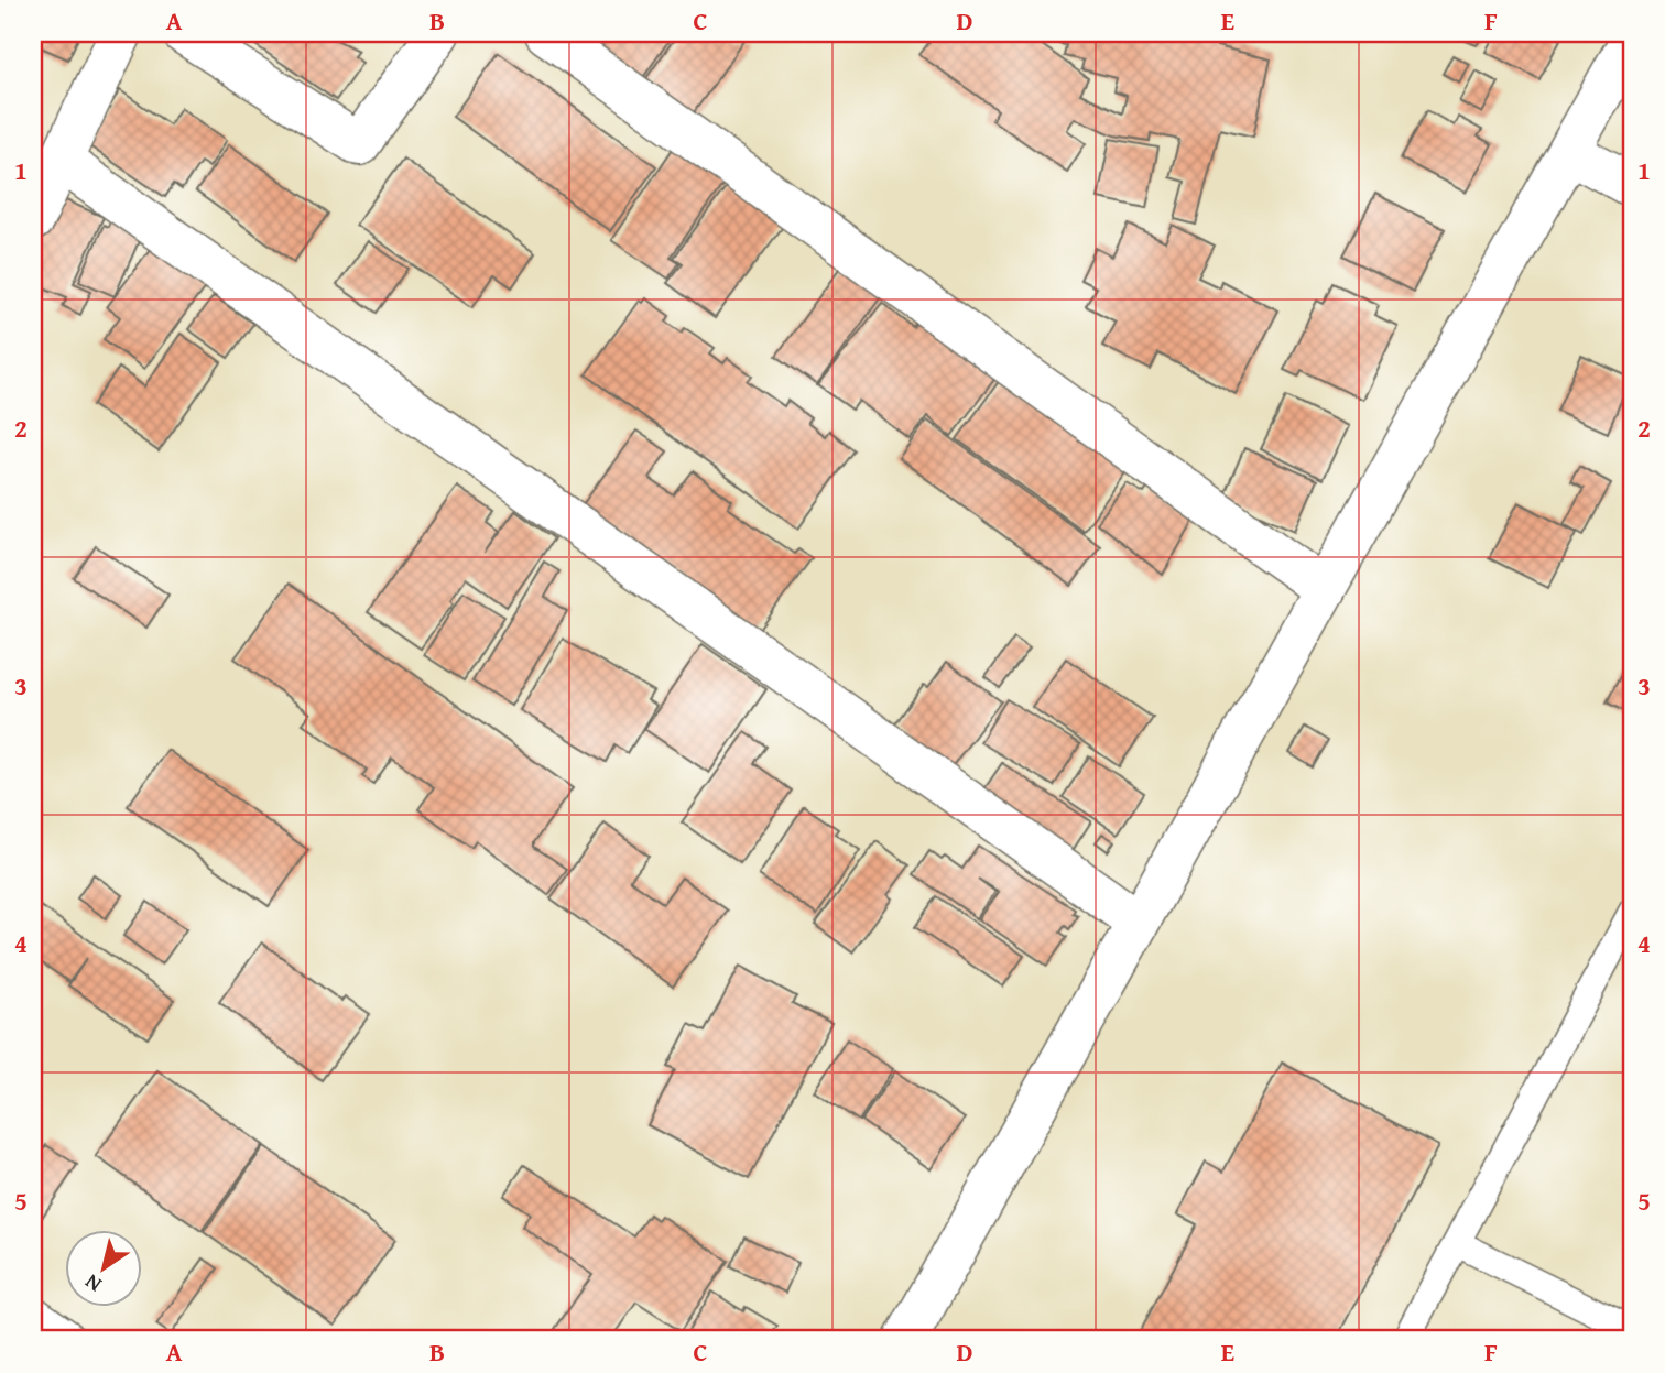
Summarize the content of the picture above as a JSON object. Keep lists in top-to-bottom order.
{
  "north": "bottom left",
  "grid": {
    "columns": [
      "A",
      "B",
      "C",
      "D",
      "E",
      "F"
    ],
    "rows": [
      "1",
      "2",
      "3",
      "4",
      "5"
    ]
  }
}
